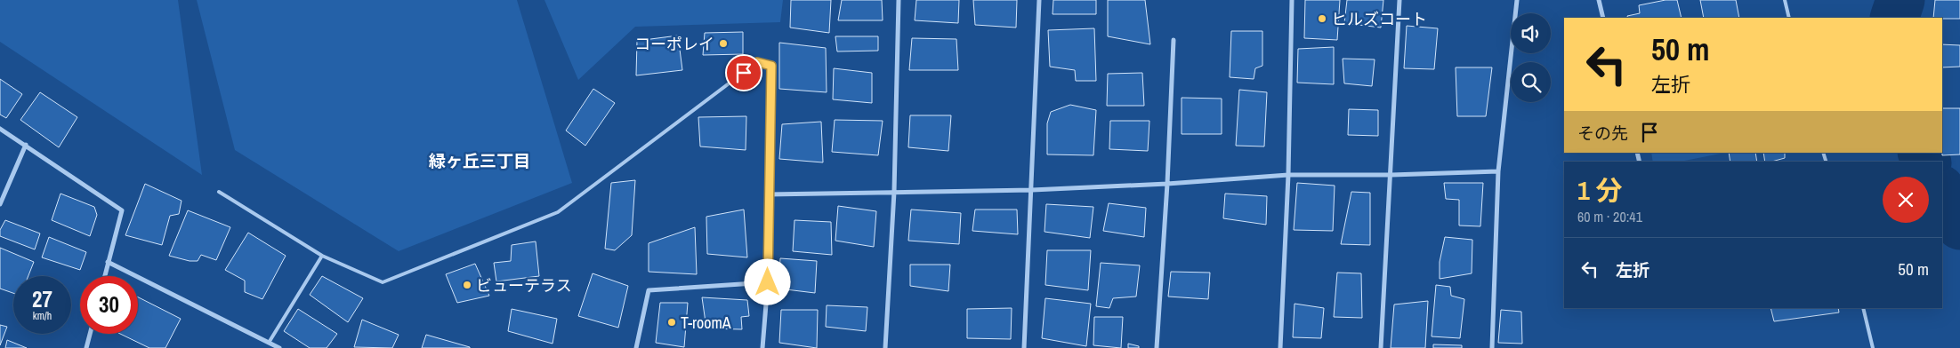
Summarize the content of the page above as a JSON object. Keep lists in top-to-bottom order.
{
  "districts": ["緑ヶ丘三丁目"],
  "places": [
    "ヒルズコート",
    "コーポレイ",
    "ビューテラス",
    "T-roomA"
  ],
  "page": {
    "turn": ["50 m", "左折"],
    "then": "その先",
    "heading": ["1 分", "60 m · 20:41"],
    "list": [
      {
        "name": "左折",
        "value": "50 m"
      }
    ],
    "speed": "27 km/h",
    "limit": "30"
  }
}
